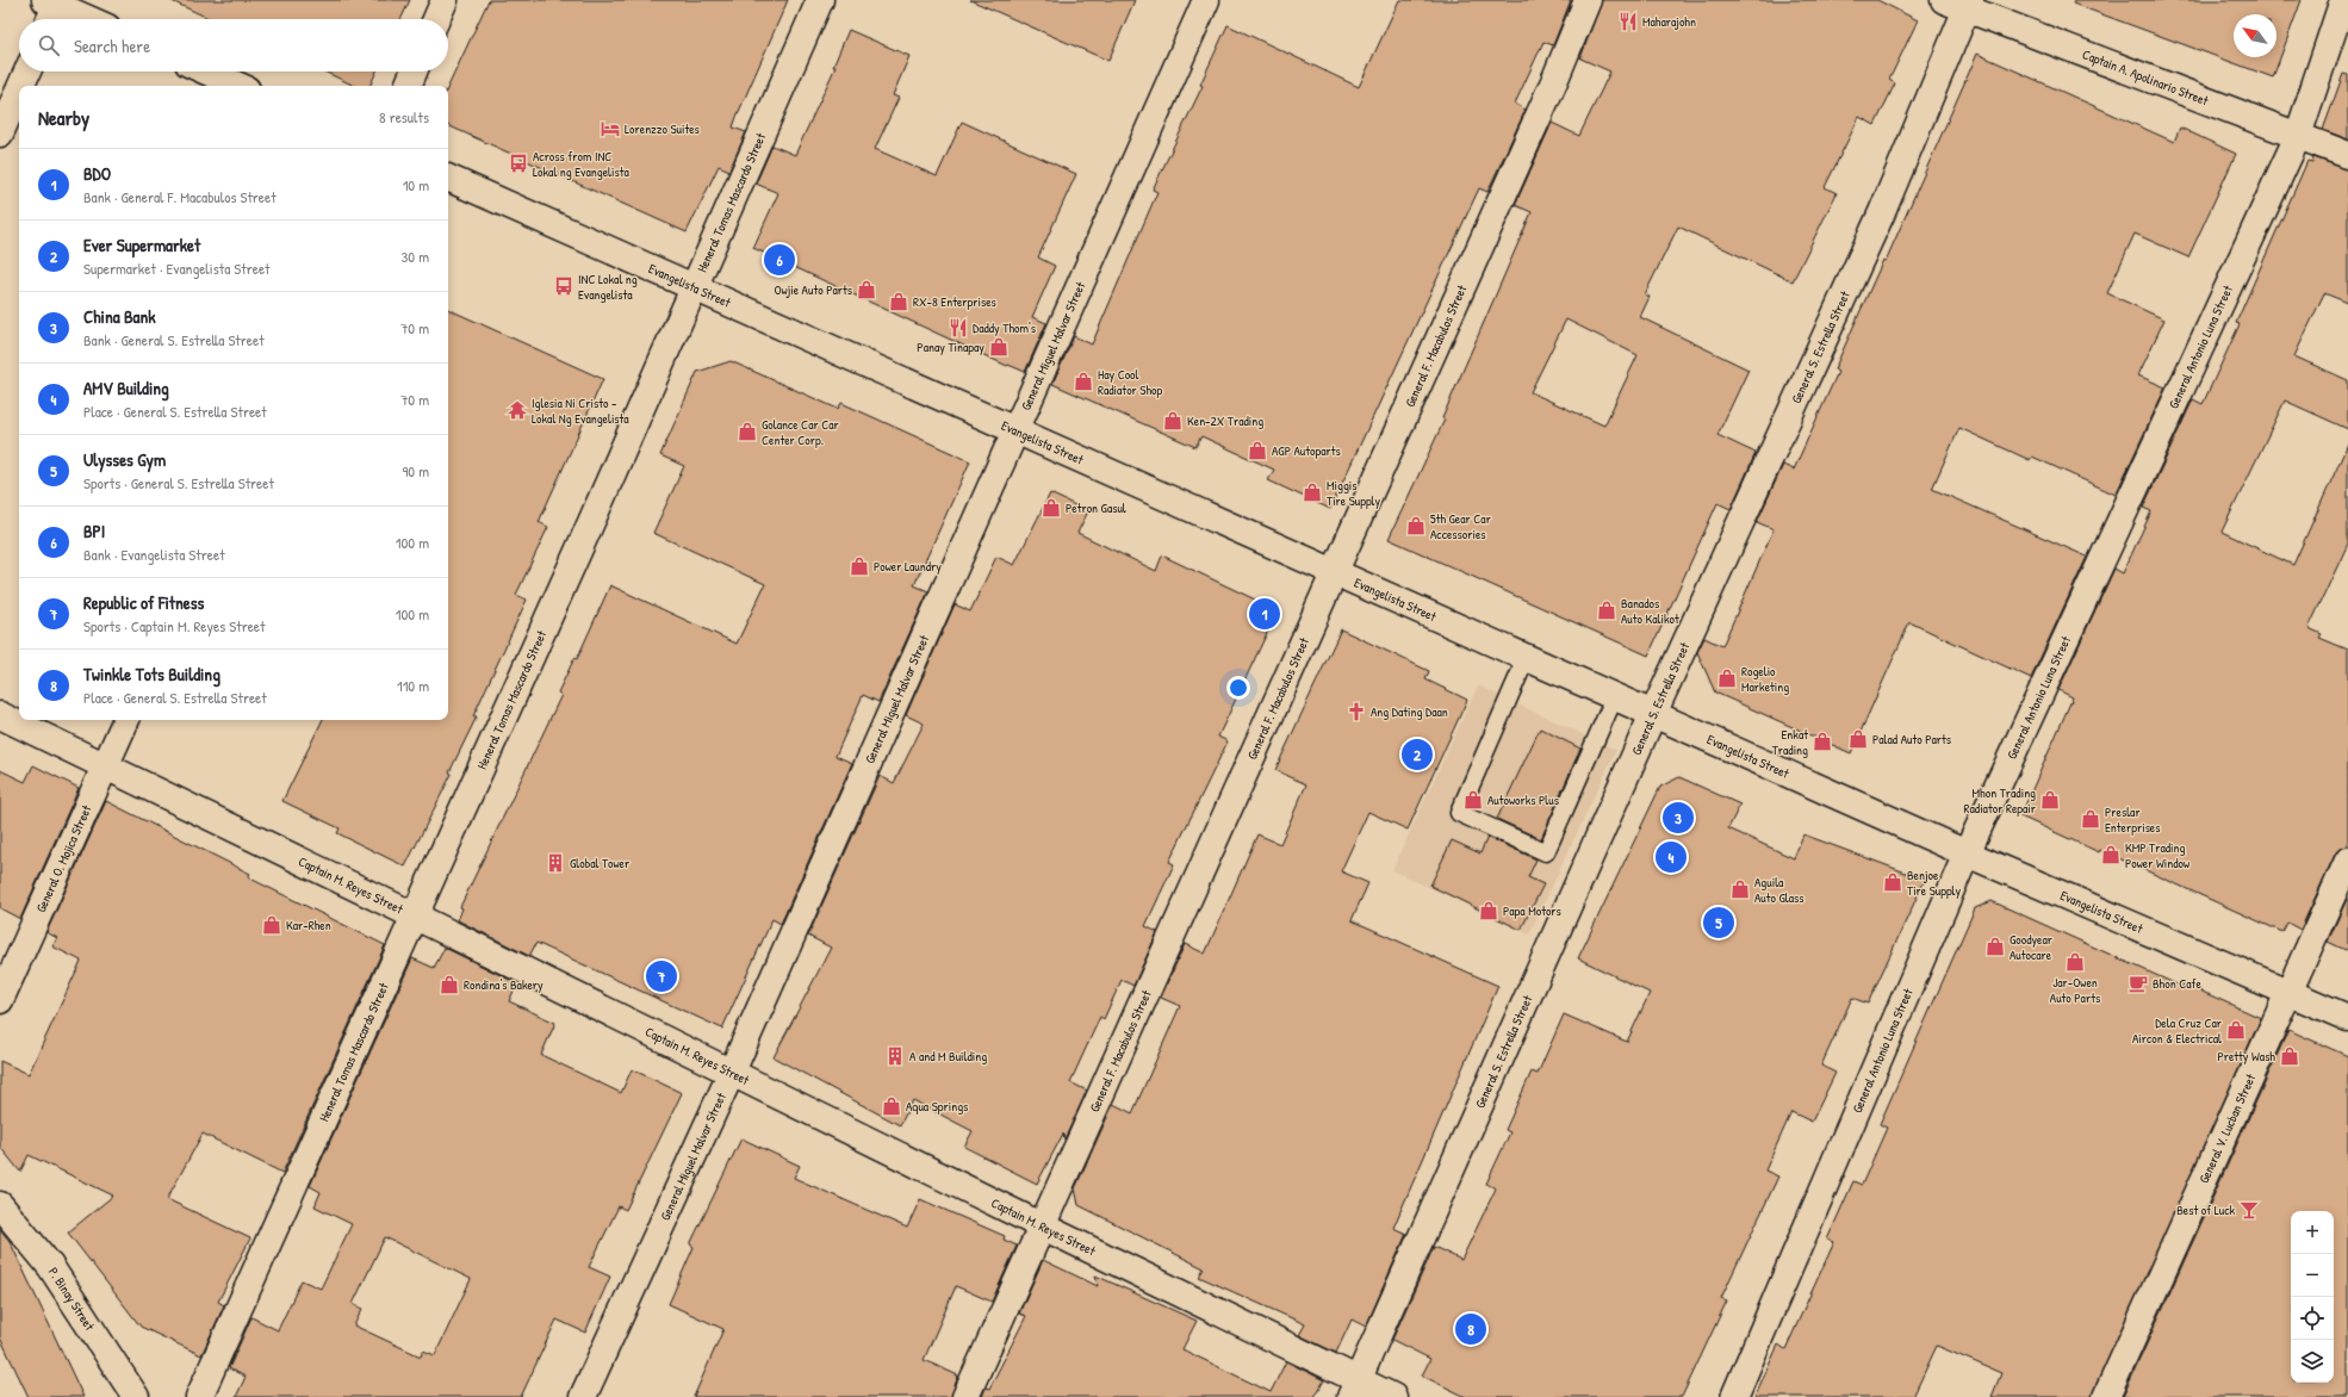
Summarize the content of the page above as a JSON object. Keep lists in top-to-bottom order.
{
  "streets": {
    "street": [
      "Captain A. Apolinario Street",
      "Heneral Tomas Mascardo Street",
      "Evangelista Street",
      "General Miguel Malvar Street",
      "General F. Macabulos Street",
      "General S. Estrella Street",
      "General Antonio Luna Street",
      "General O. Mojica Street",
      "Captain M. Reyes Street",
      "General V. Lucban Street",
      "P. Binay Street"
    ]
  },
  "crossings": [
    ["Captain A. Apolinario Street", "General S. Estrella Street"],
    ["Captain A. Apolinario Street", "General Antonio Luna Street"],
    ["Heneral Tomas Mascardo Street", "Evangelista Street"],
    ["Heneral Tomas Mascardo Street", "Captain M. Reyes Street"],
    ["Evangelista Street", "General Miguel Malvar Street"],
    ["Evangelista Street", "General F. Macabulos Street"],
    ["Evangelista Street", "General S. Estrella Street"],
    ["Evangelista Street", "General Antonio Luna Street"],
    ["Evangelista Street", "General V. Lucban Street"],
    ["General Miguel Malvar Street", "Captain M. Reyes Street"],
    ["General F. Macabulos Street", "Captain M. Reyes Street"],
    ["General S. Estrella Street", "Captain M. Reyes Street"],
    ["General O. Mojica Street", "Captain M. Reyes Street"]
  ],
  "places": {
    "restaurant": ["Maharajohn", "Daddy Thom's"],
    "hotel": ["Lorenzzo Suites"],
    "bus stop": ["Across from INC Lokal ng Evangelista", "INC Lokal ng Evangelista"],
    "shop": [
      "Owjie Auto Parts",
      "RX-8 Enterprises",
      "Panay Tinapay",
      "Hay Cool Radiator Shop",
      "Ken-2X Trading",
      "Golance Car Car Center Corp.",
      "AGP Autoparts",
      "Miggis Tire Supply",
      "Petron Gasul",
      "5th Gear Car Accessories",
      "Power Laundry",
      "Banados Auto Kalikot",
      "Rogelio Marketing",
      "Palad Auto Parts",
      "Enkat Trading",
      "Autoworks Plus",
      "Mhon Trading Radiator Repair",
      "Preslar Enterprises",
      "KMP Trading Power Window",
      "Benjoe Tire Supply",
      "Aguila Auto Glass",
      "Papa Motors",
      "Kar-Rhen",
      "Goodyear Autocare",
      "Jar-Owen Auto Parts",
      "Rondina's Bakery",
      "Dela Cruz Car Aircon & Electrical",
      "Pretty Wash",
      "Aqua Springs"
    ],
    "temple": ["Iglesia Ni Cristo - Lokal Ng Evangelista"],
    "church": ["Ang Dating Daan"],
    "building": ["Global Tower", "A and M Building"],
    "cafe": ["Bhon Cafe"],
    "bar": ["Best of Luck"]
  },
  "north": "top left",
  "page": {
    "search": "Search here",
    "heading": ["Nearby", "8 results"],
    "list": [
      {
        "mark": "1",
        "name": "BDO",
        "note": "Bank · General F. Macabulos Street",
        "value": "10 m"
      },
      {
        "mark": "2",
        "name": "Ever Supermarket",
        "note": "Supermarket · Evangelista Street",
        "value": "30 m"
      },
      {
        "mark": "3",
        "name": "China Bank",
        "note": "Bank · General S. Estrella Street",
        "value": "70 m"
      },
      {
        "mark": "4",
        "name": "AMV Building",
        "note": "Place · General S. Estrella Street",
        "value": "70 m"
      },
      {
        "mark": "5",
        "name": "Ulysses Gym",
        "note": "Sports · General S. Estrella Street",
        "value": "90 m"
      },
      {
        "mark": "6",
        "name": "BPI",
        "note": "Bank · Evangelista Street",
        "value": "100 m"
      },
      {
        "mark": "7",
        "name": "Republic of Fitness",
        "note": "Sports · Captain M. Reyes Street",
        "value": "100 m"
      },
      {
        "mark": "8",
        "name": "Twinkle Tots Building",
        "note": "Place · General S. Estrella Street",
        "value": "110 m"
      }
    ],
    "pins": [
      "6",
      "1",
      "2",
      "3",
      "4",
      "5",
      "7",
      "8"
    ],
    "map_buttons": ["+", "−"]
  }
}
